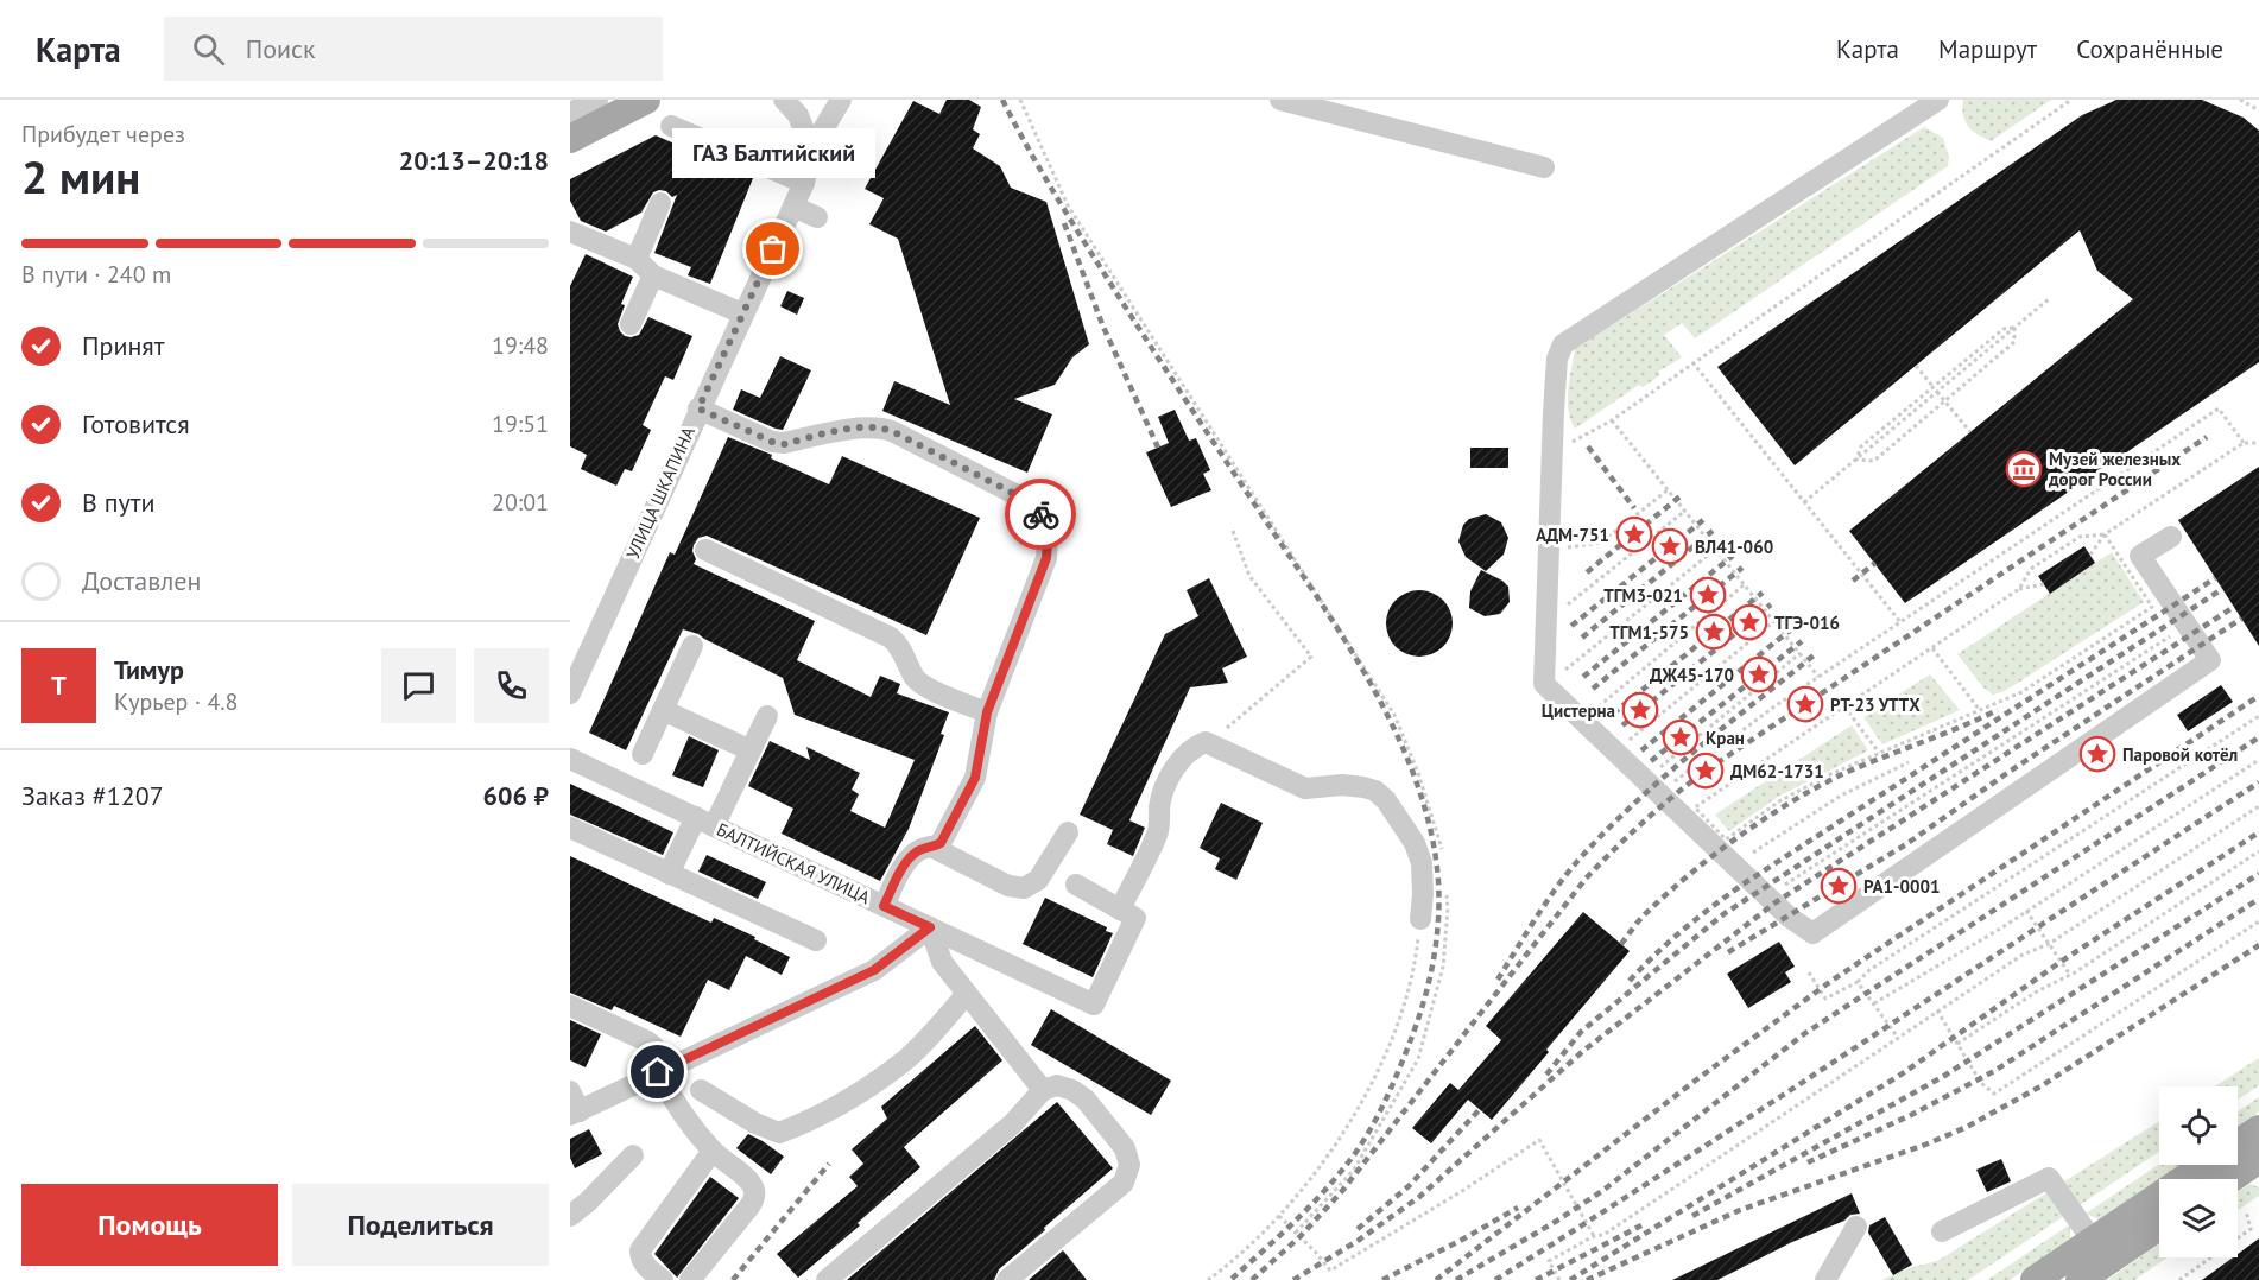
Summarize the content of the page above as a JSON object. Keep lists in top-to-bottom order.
{
  "streets": {
    "street": ["УЛИЦА ШКАПИНА", "БАЛТИЙСКАЯ УЛИЦА"]
  },
  "places": {
    "other": ["ГАЗ Балтийский"],
    "museum": ["Музей железных дорог России"],
    "place": [
      "АДМ-751",
      "ВЛ41-060",
      "ТГМ3-021",
      "ТГЭ-016",
      "ТГМ1-575",
      "ДЖ45-170",
      "РТ-23 УТТХ",
      "Цистерна",
      "Кран",
      "Паровой котёл",
      "ДМ62-1731",
      "РА1-0001"
    ]
  },
  "page": {
    "header": "Карта",
    "search": "Поиск",
    "nav": ["Карта", "Маршрут", "Сохранённые"],
    "heading": ["2 мин", "Прибудет через", "20:13–20:18"],
    "panel": [
      "Тимур",
      "Курьер · 4.8",
      "Заказ #1207",
      "606 ₽"
    ],
    "bubble": "ГАЗ Балтийский",
    "bar": "В пути · 240 m",
    "list": [
      ["Принят", "19:48"],
      ["Готовится", "19:51"],
      ["В пути", "20:01"],
      "Доставлен"
    ],
    "round": "Т",
    "buttons": ["Помощь", "Поделиться"]
  }
}
